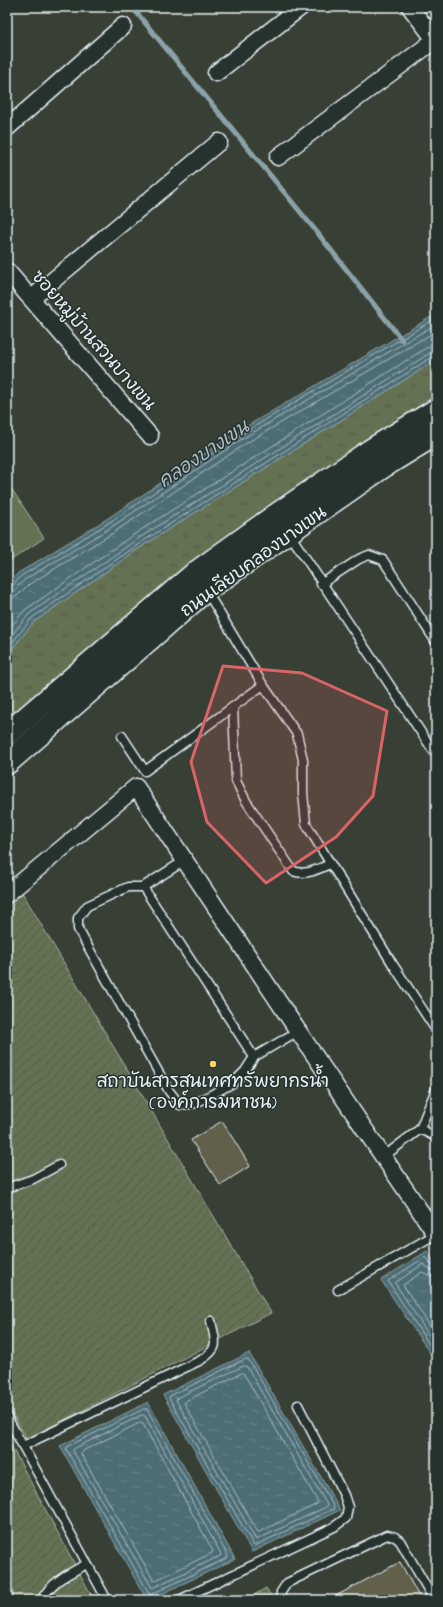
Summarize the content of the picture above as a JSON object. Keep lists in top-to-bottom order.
{
  "streets": {
    "main road": ["ถนนเลียบคลองบางเขน"],
    "street": ["ซอยหมู่บ้านสวนบางเขน"]
  },
  "water": ["คลองบางเขน"],
  "places": ["สถาบันสารสนเทศทรัพยากรน้ำ (องค์การมหาชน)"]
}
